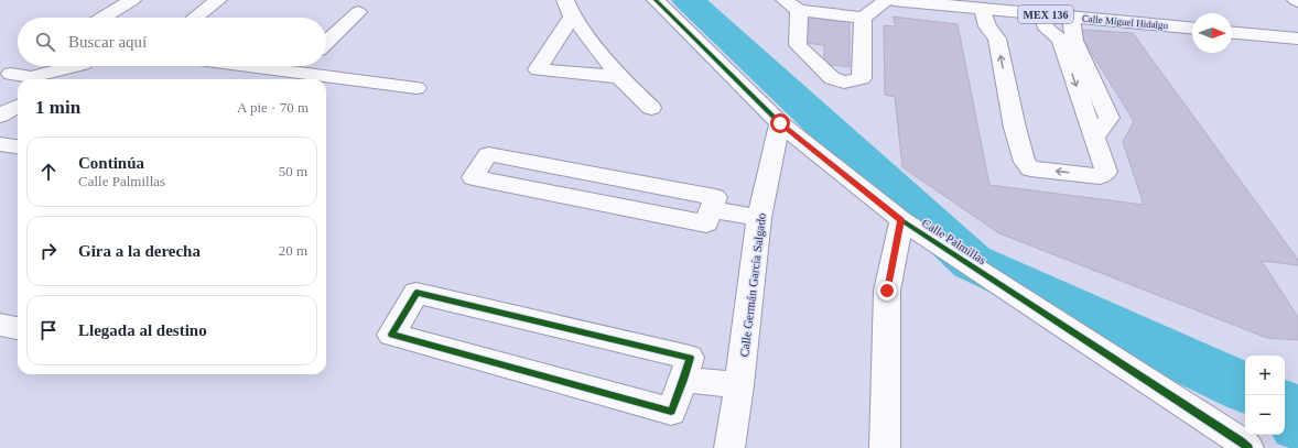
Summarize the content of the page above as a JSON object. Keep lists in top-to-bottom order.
{
  "streets": {
    "street": [
      "MEX 136",
      "Calle Míguel Hidalgo",
      "Calle Palmillas",
      "Calle Germán García Salgado"
    ]
  },
  "crossings": [
    ["Calle Palmillas", "Calle Germán García Salgado"]
  ],
  "north": "right",
  "page": {
    "search": "Buscar aquí",
    "heading": ["1 min", "A pie · 70 m"],
    "list": [
      ["Continúa", "Calle Palmillas", "50 m"],
      ["Gira a la derecha", "20 m"],
      "Llegada al destino"
    ],
    "map_buttons": ["+", "−"]
  }
}
